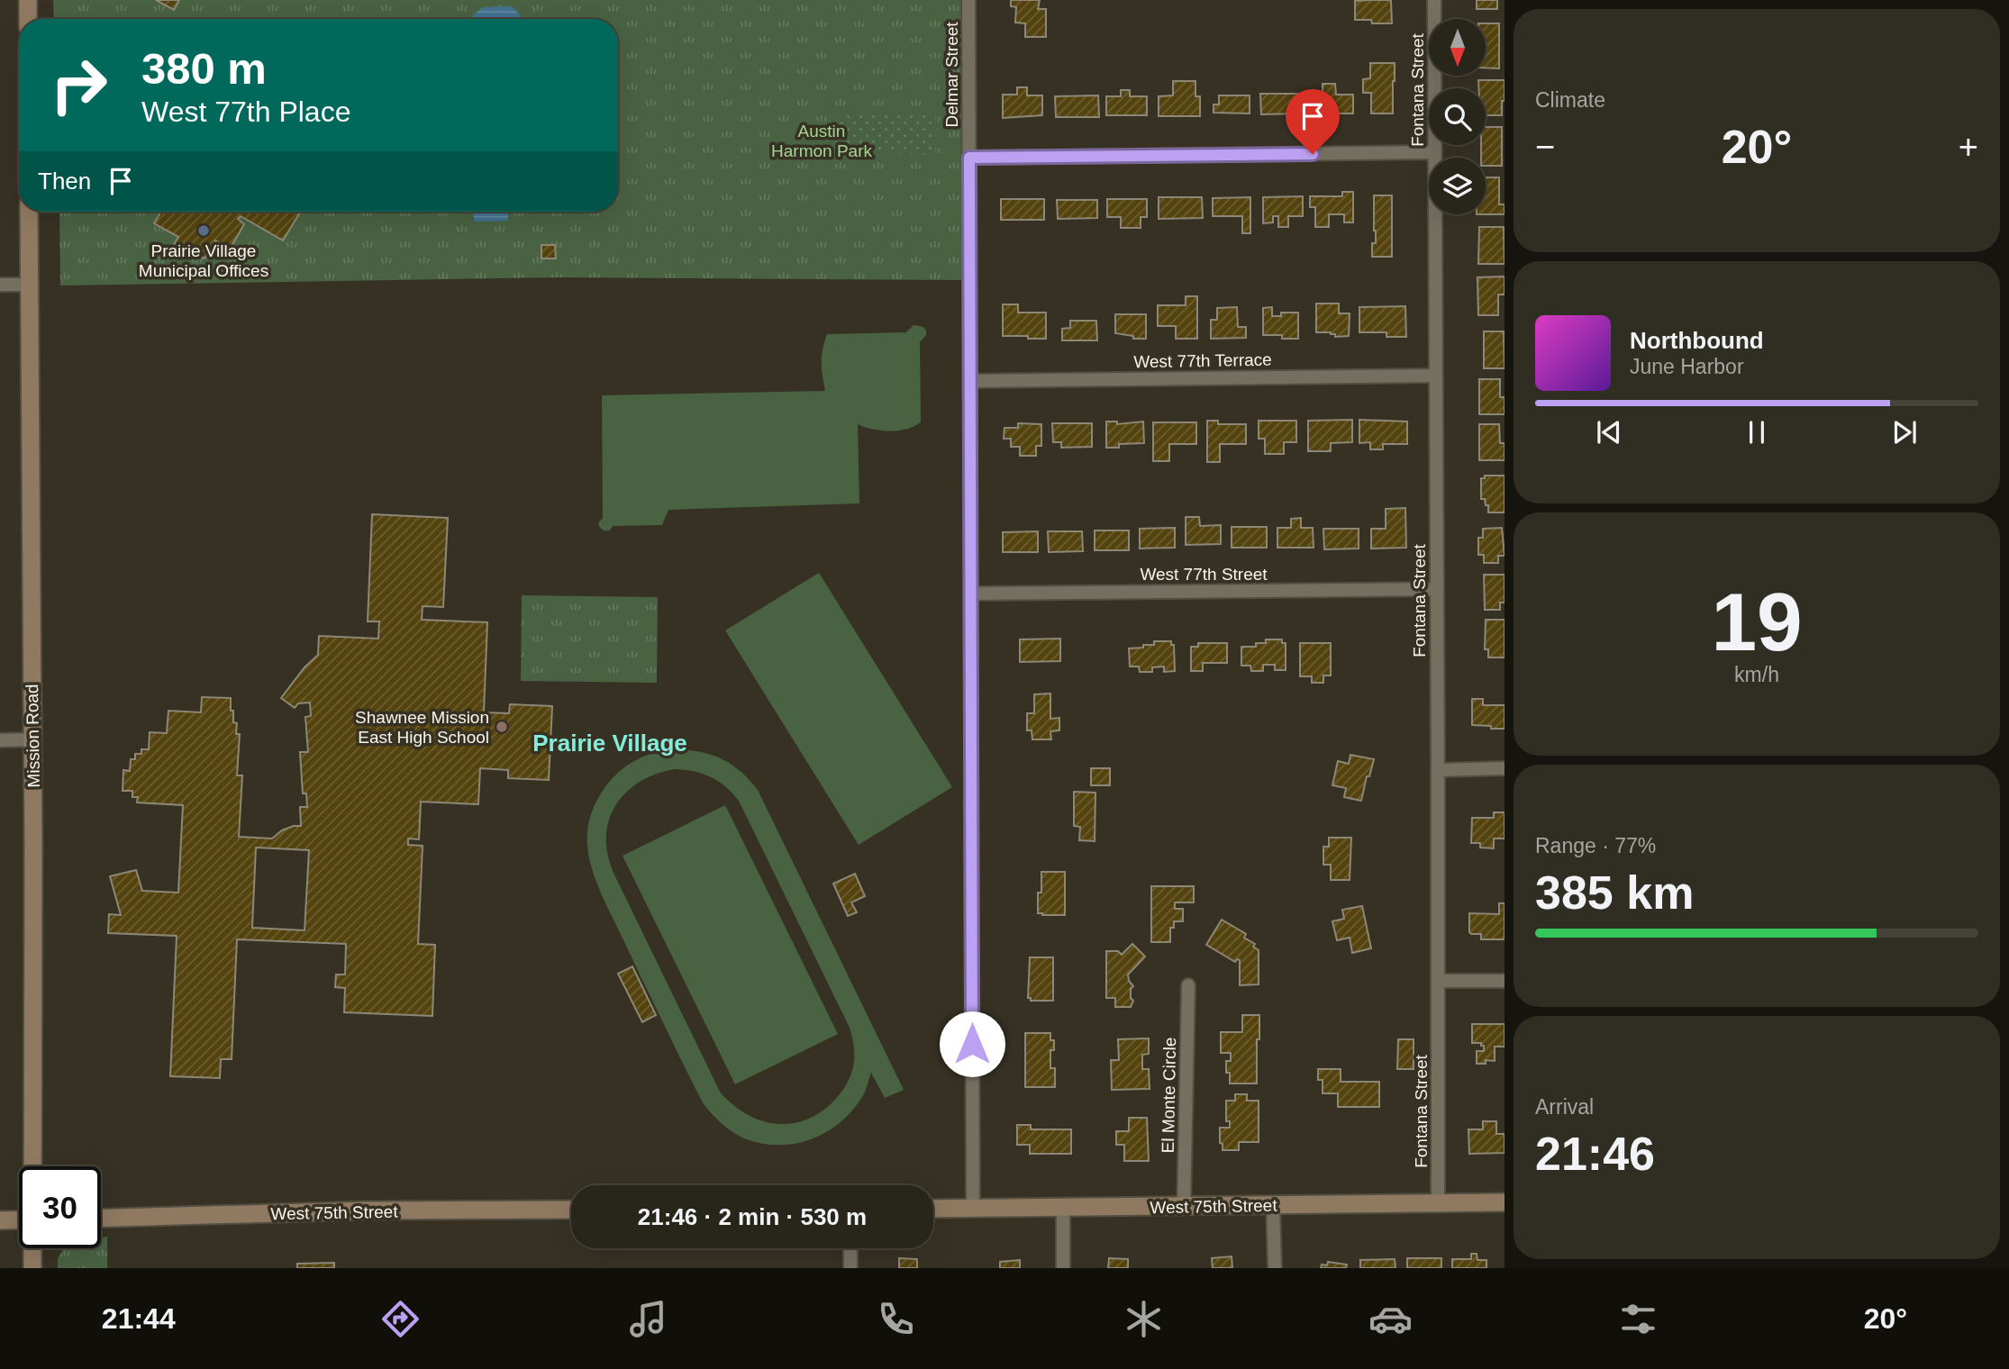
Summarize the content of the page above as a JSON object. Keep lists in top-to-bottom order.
{
  "streets": {
    "main road": ["Mission Road", "West 75th Street"],
    "street": [
      "Delmar Street",
      "Fontana Street",
      "West 77th Terrace",
      "West 77th Street",
      "El Monte Circle"
    ]
  },
  "crossings": [
    ["Delmar Street", "West 77th Terrace"],
    ["Delmar Street", "West 77th Street"],
    ["Delmar Street", "West 75th Street"],
    ["Fontana Street", "West 77th Terrace"],
    ["Fontana Street", "West 77th Street"],
    ["Fontana Street", "West 75th Street"],
    ["El Monte Circle", "West 75th Street"]
  ],
  "districts": ["Prairie Village"],
  "parks": ["Austin Harmon Park"],
  "places": ["Prairie Village Municipal Offices", "Shawnee Mission East High School"],
  "north": "bottom",
  "page": {
    "tile": [
      "Climate",
      ["19", "km/h"],
      ["Range · 77%", "385 km"],
      ["Arrival", "21:46"]
    ],
    "turn": ["380 m", "West 77th Place"],
    "heat": ["−", "20°", "+"],
    "then": "Then",
    "song": ["Northbound", "June Harbor"],
    "limit": "30",
    "trip": "21:46 · 2 min · 530 m",
    "tabs": ["21:44", "20°"]
  }
}
